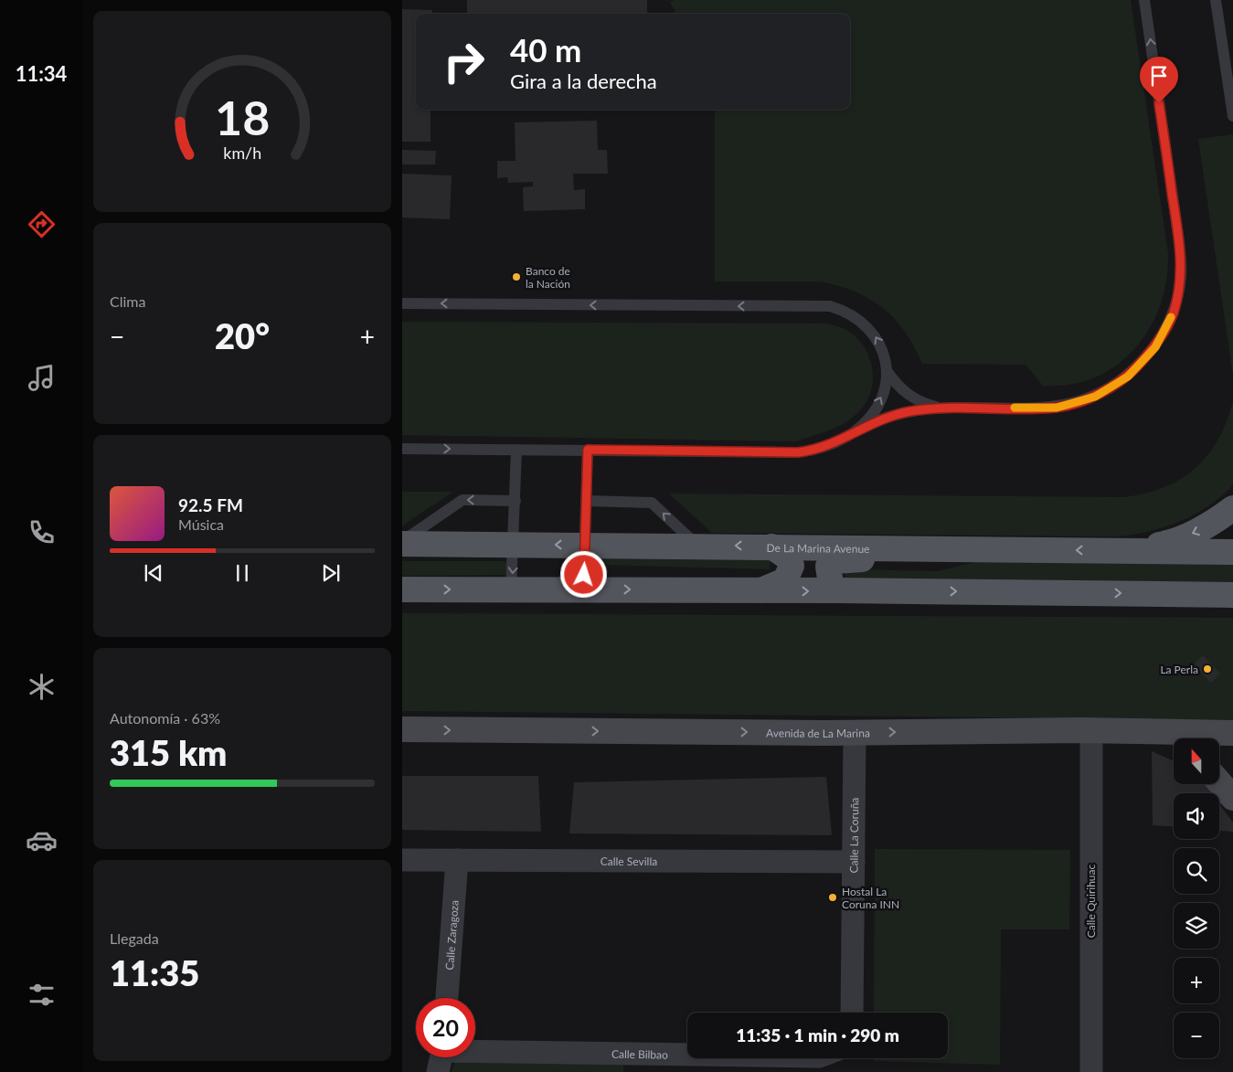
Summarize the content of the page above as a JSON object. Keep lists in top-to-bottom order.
{
  "streets": {
    "main road": ["De La Marina Avenue", "Avenida de La Marina"],
    "street": [
      "Calle La Coruña",
      "Calle Sevilla",
      "Calle Quirihuac",
      "Calle Zaragoza",
      "Calle Bilbao"
    ]
  },
  "crossings": [
    ["Avenida de La Marina", "Calle La Coruña"],
    ["Avenida de La Marina", "Calle Quirihuac"],
    ["Calle La Coruña", "Calle Sevilla"],
    ["Calle Sevilla", "Calle Zaragoza"]
  ],
  "places": ["Banco de la Nación", "La Perla", "Hostal La Coruna INN"],
  "north": "top",
  "page": {
    "tabs": "11:34",
    "turn": ["40 m", "Gira a la derecha"],
    "tile": [
      "Clima",
      ["Autonomía · 63%", "315 km"],
      ["Llegada", "11:35"]
    ],
    "heat": ["−", "20°", "+"],
    "song": ["92.5 FM", "Música"],
    "map_buttons": ["+", "−"],
    "limit": "20",
    "trip": "11:35 · 1 min · 290 m",
    "gauge": ["18", "km/h"]
  }
}
